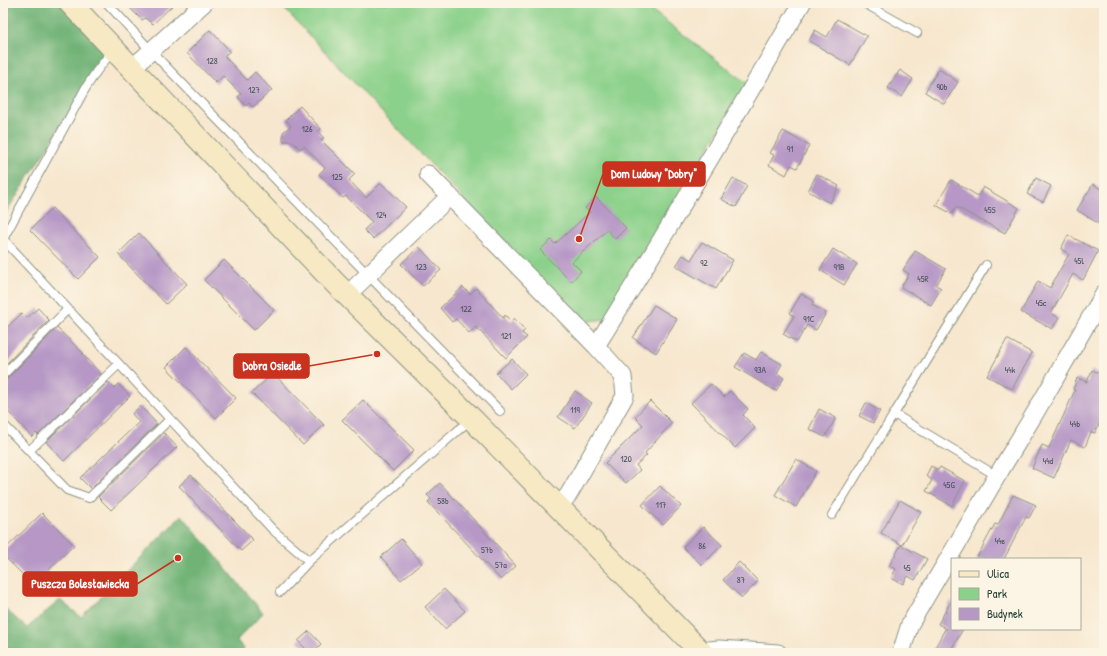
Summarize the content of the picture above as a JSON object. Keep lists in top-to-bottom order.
{
  "places": ["Dom Ludowy \"Dobry\"", "Dobra Osiedle", "Puszcza Bolesławiecka"],
  "house_numbers": [
    "128",
    "90b",
    "127",
    "126",
    "91",
    "125",
    "45S",
    "124",
    "45l",
    "92",
    "123",
    "91B",
    "45R",
    "45c",
    "122",
    "91C",
    "121",
    "93A",
    "44k",
    "119",
    "44b",
    "120",
    "44d",
    "45G",
    "58b",
    "117",
    "44e",
    "86",
    "57b",
    "57a",
    "45",
    "87"
  ],
  "legend": ["Ulica", "Park", "Budynek"]
}
